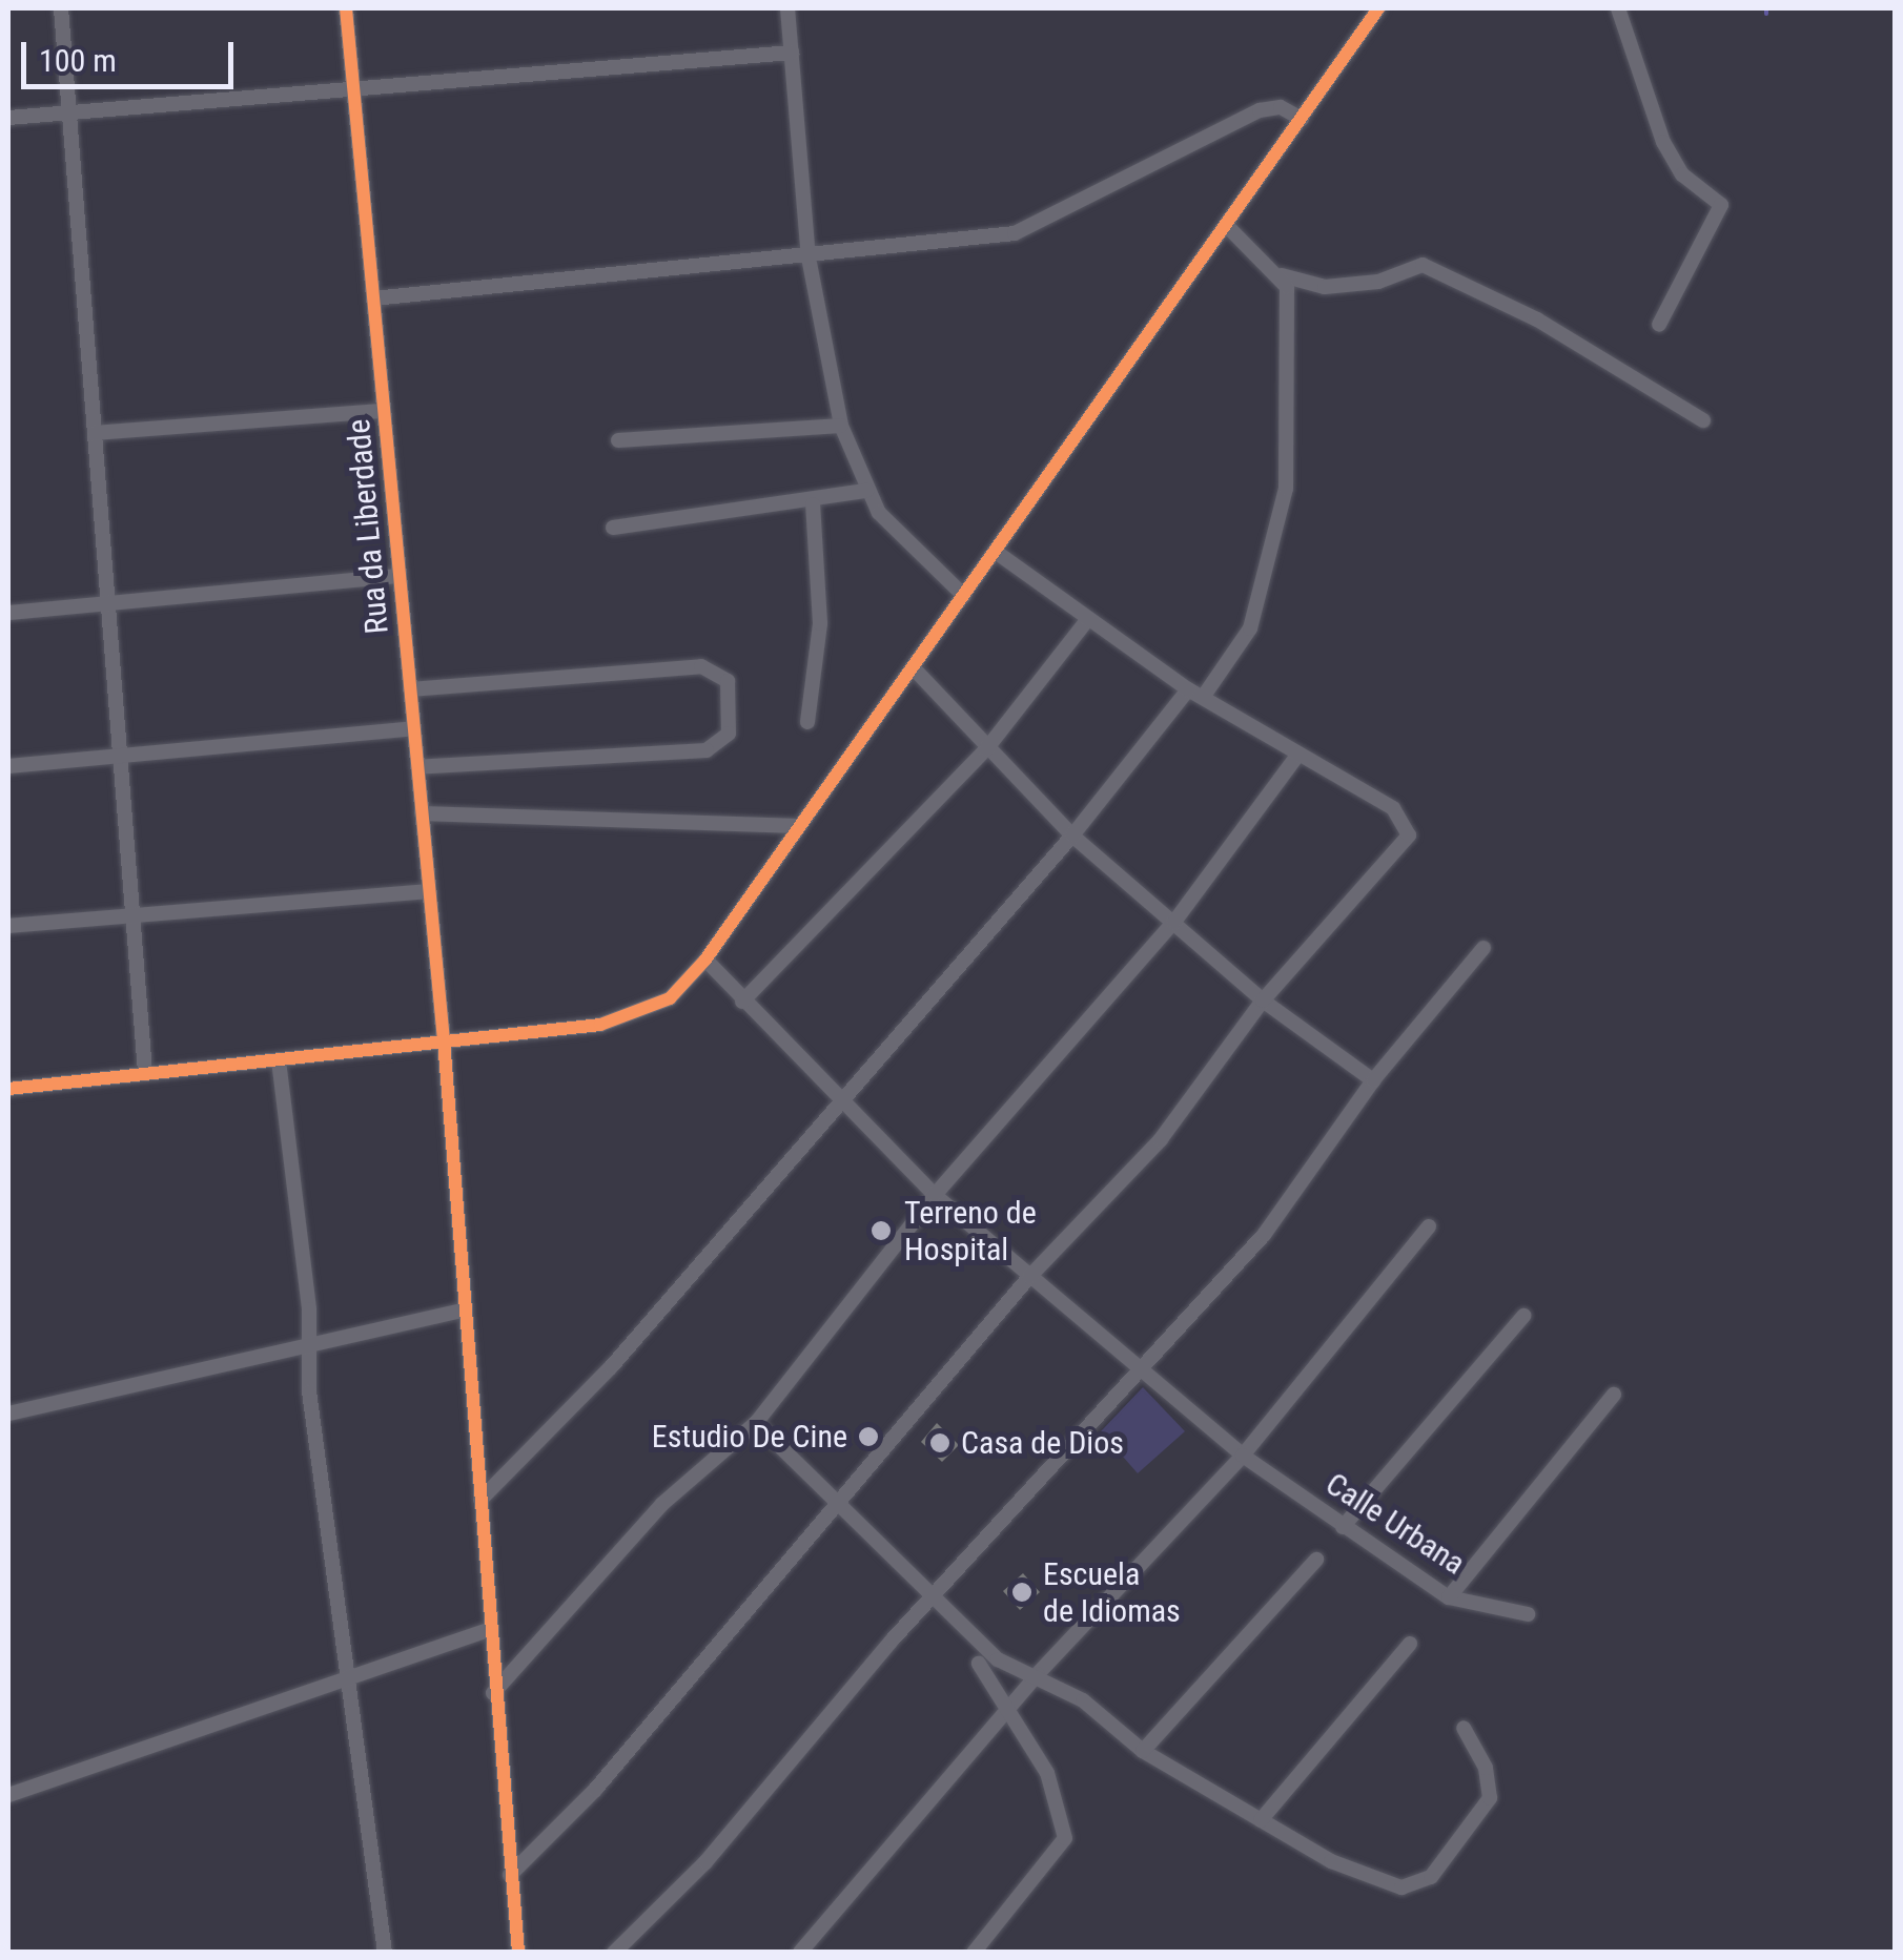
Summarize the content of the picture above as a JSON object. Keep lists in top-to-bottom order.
{
  "streets": {
    "street": ["Rua da Liberdade", "Calle Urbana"]
  },
  "places": [
    "Terreno de Hospital",
    "Estudio De Cine",
    "Casa de Dios",
    "Escuela de Idiomas"
  ],
  "scale_bar": "100 m"
}
